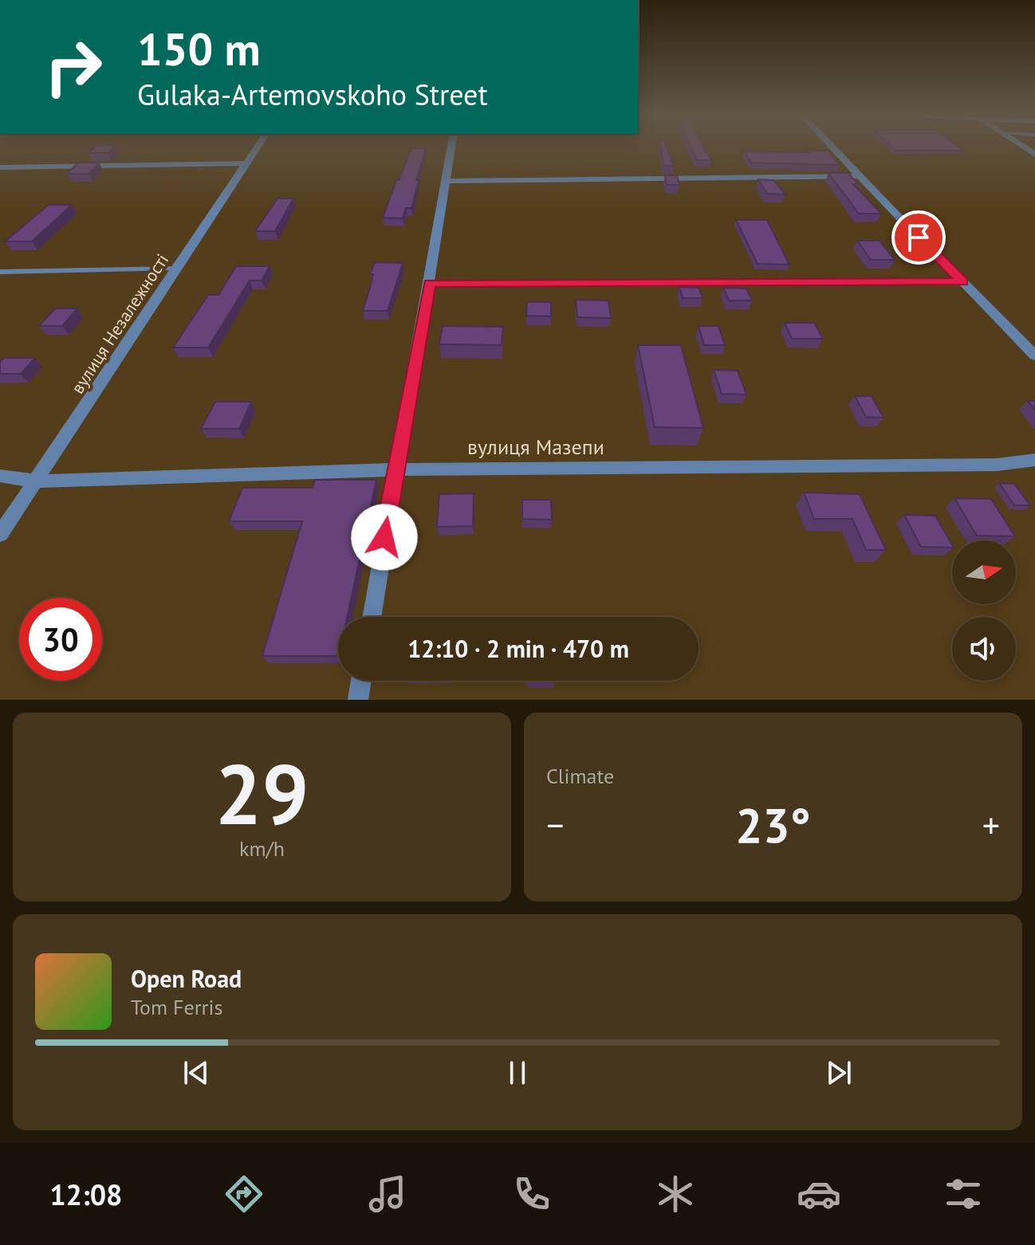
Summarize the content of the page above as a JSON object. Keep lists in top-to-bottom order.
{
  "streets": {
    "street": ["вулиця Незалежності", "вулиця Мазепи"]
  },
  "crossings": [
    ["вулиця Незалежності", "вулиця Мазепи"]
  ],
  "north": "right",
  "page": {
    "turn": ["150 m", "Gulaka-Artemovskoho Street"],
    "limit": "30",
    "trip": "12:10 · 2 min · 470 m",
    "tile": [
      ["29", "km/h"],
      "Climate"
    ],
    "heat": ["−", "23°", "+"],
    "song": ["Open Road", "Tom Ferris"],
    "tabs": "12:08"
  }
}
